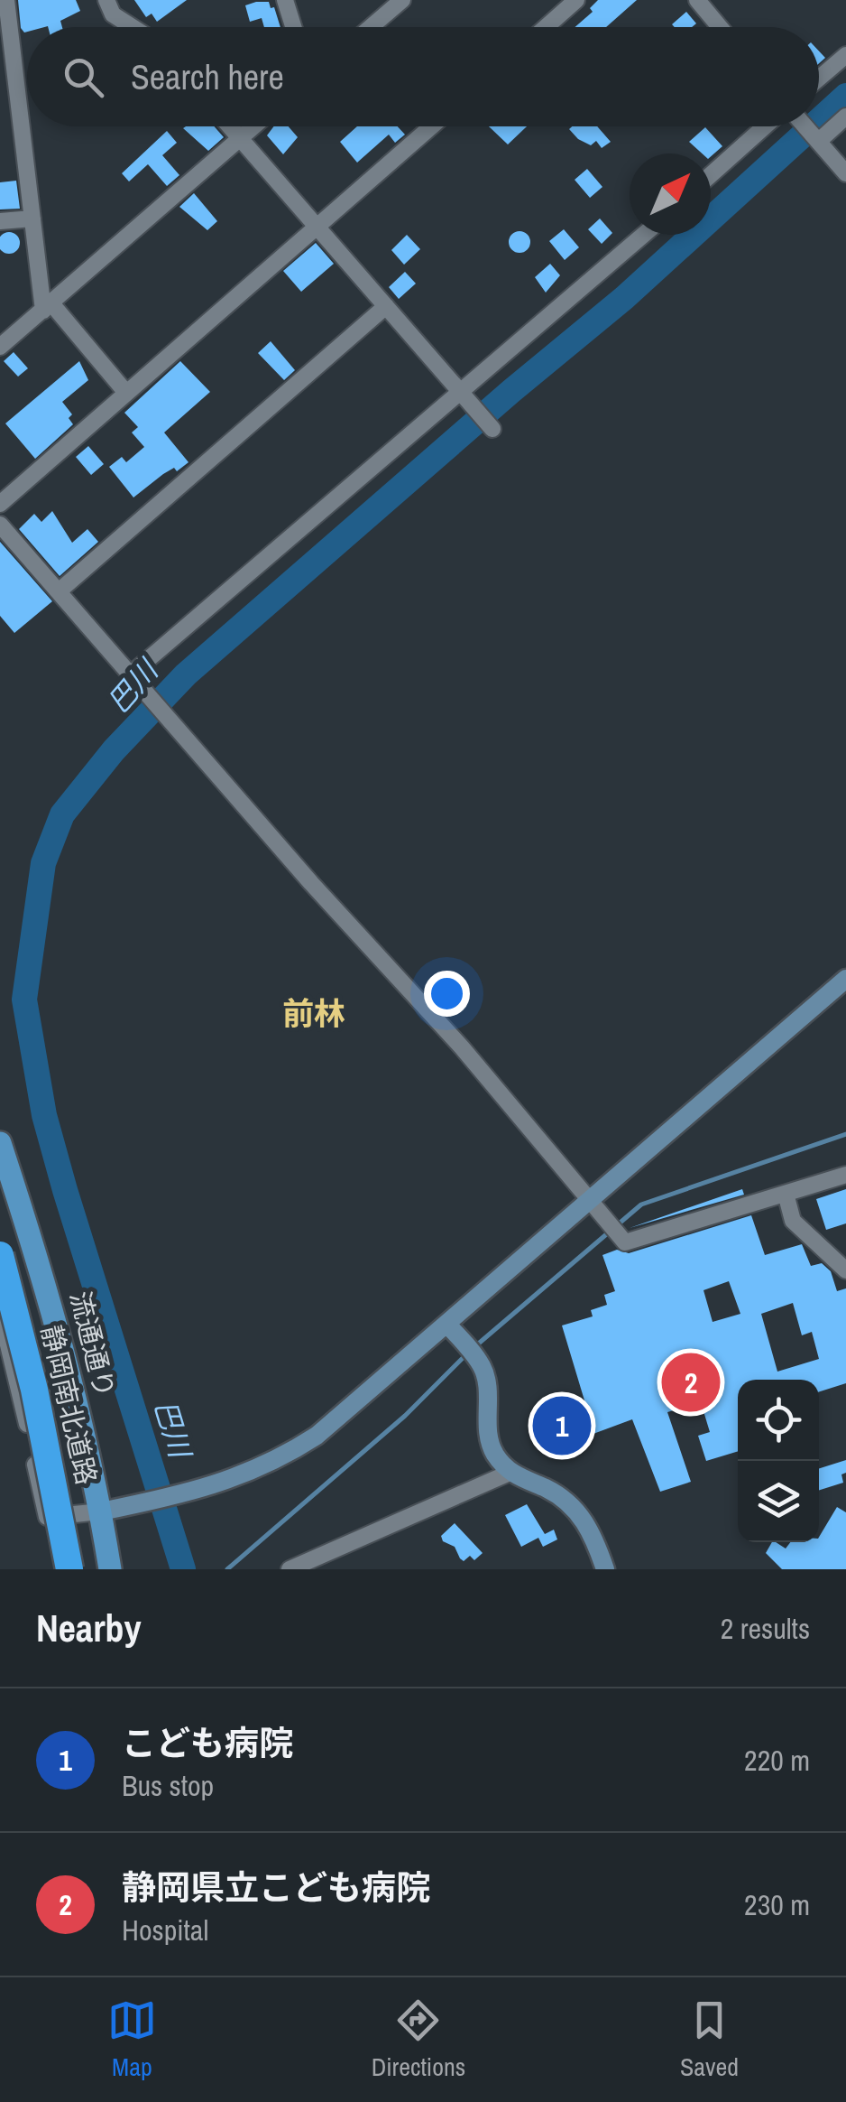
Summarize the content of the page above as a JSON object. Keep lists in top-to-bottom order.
{
  "streets": {
    "highway": ["静岡南北道路"],
    "main road": ["流通通り"]
  },
  "districts": ["前林"],
  "water": ["巴川"],
  "north": "top right",
  "page": {
    "search": "Search here",
    "pins": ["2", "1"],
    "heading": ["Nearby", "2 results"],
    "list": [
      {
        "mark": "1",
        "name": "こども病院",
        "note": "Bus stop",
        "value": "220 m"
      },
      {
        "mark": "2",
        "name": "静岡県立こども病院",
        "note": "Hospital",
        "value": "230 m"
      }
    ],
    "nav": ["Map", "Directions", "Saved"]
  }
}
